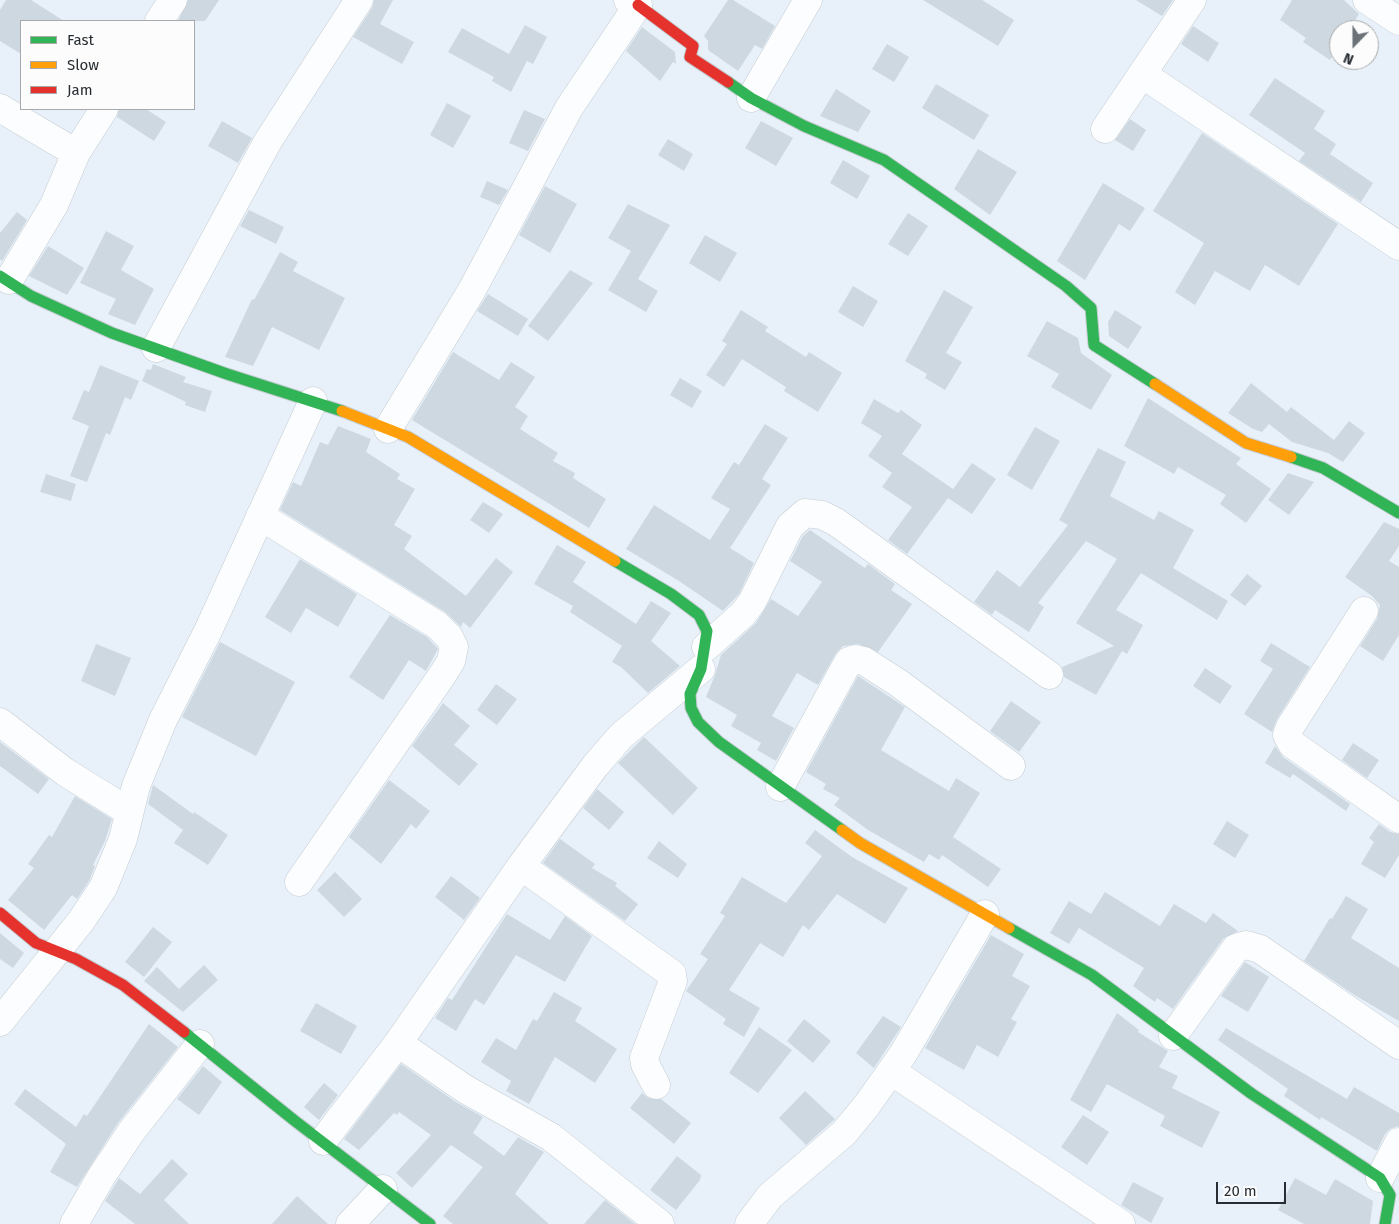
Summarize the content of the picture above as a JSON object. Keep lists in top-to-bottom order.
{
  "legend": ["Fast", "Slow", "Jam"],
  "scale_bar": "20 m",
  "north": "bottom"
}
